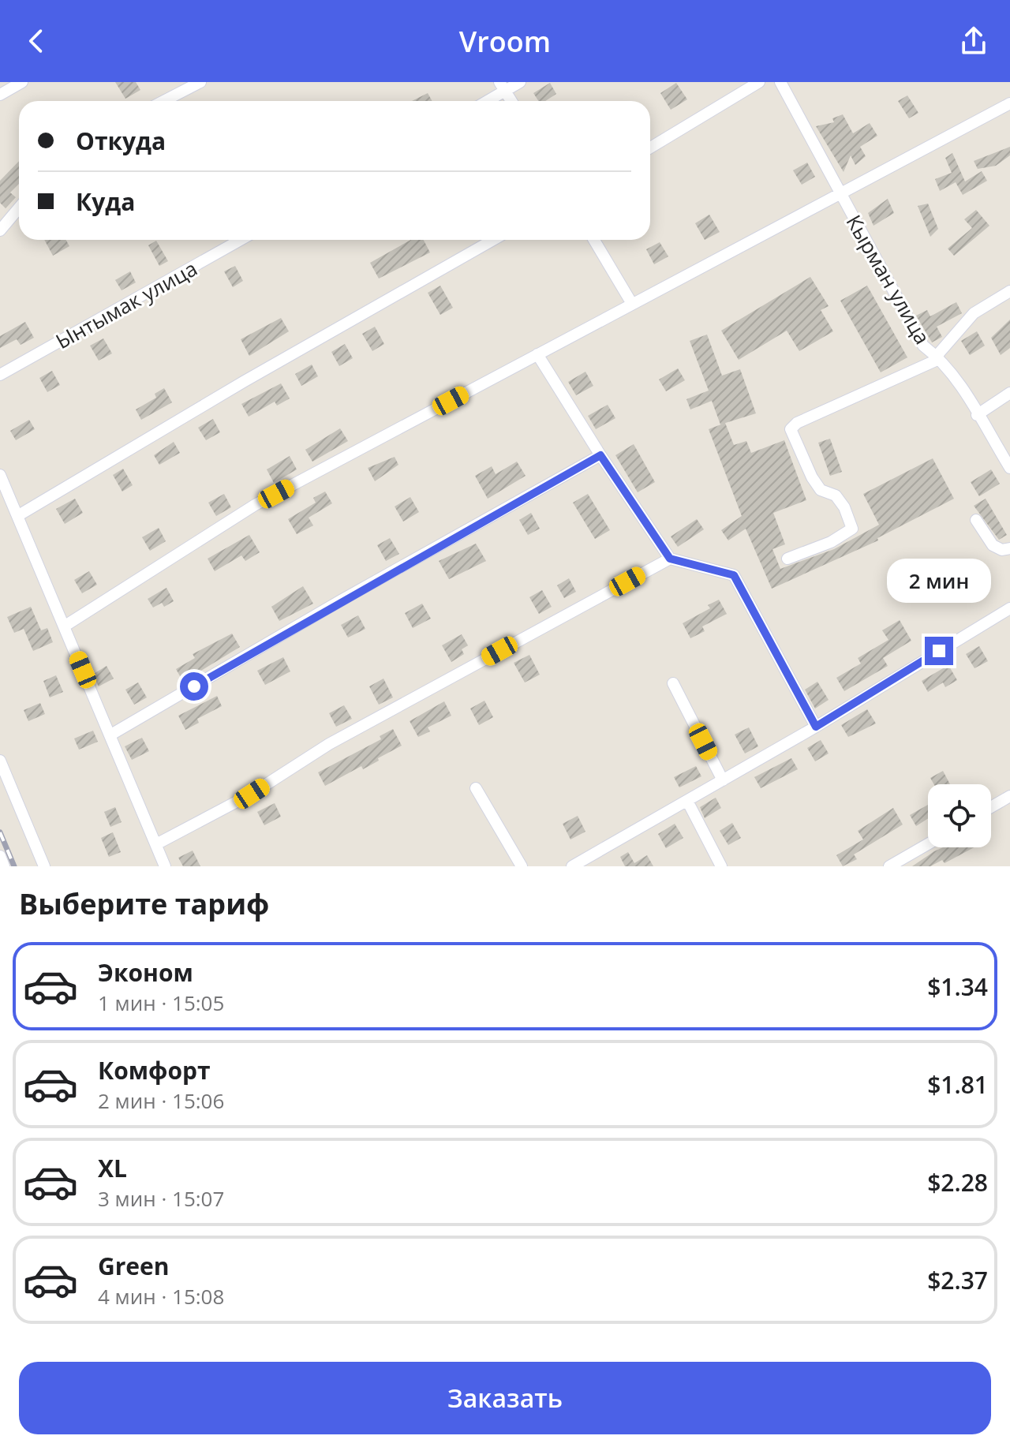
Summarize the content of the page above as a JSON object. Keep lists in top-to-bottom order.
{
  "streets": {
    "street": ["Кырман улица", "Ынтымак улица"]
  },
  "page": {
    "header": "Vroom",
    "banner": ["Откуда", "Куда"],
    "bubble": "2 мин",
    "heading": "Выберите тариф",
    "list": [
      {
        "name": "Эконом",
        "note": "1 мин · 15:05",
        "value": "$1.34"
      },
      {
        "name": "Комфорт",
        "note": "2 мин · 15:06",
        "value": "$1.81"
      },
      {
        "name": "XL",
        "note": "3 мин · 15:07",
        "value": "$2.28"
      },
      {
        "name": "Green",
        "note": "4 мин · 15:08",
        "value": "$2.37"
      }
    ],
    "buttons": "Заказать"
  }
}
